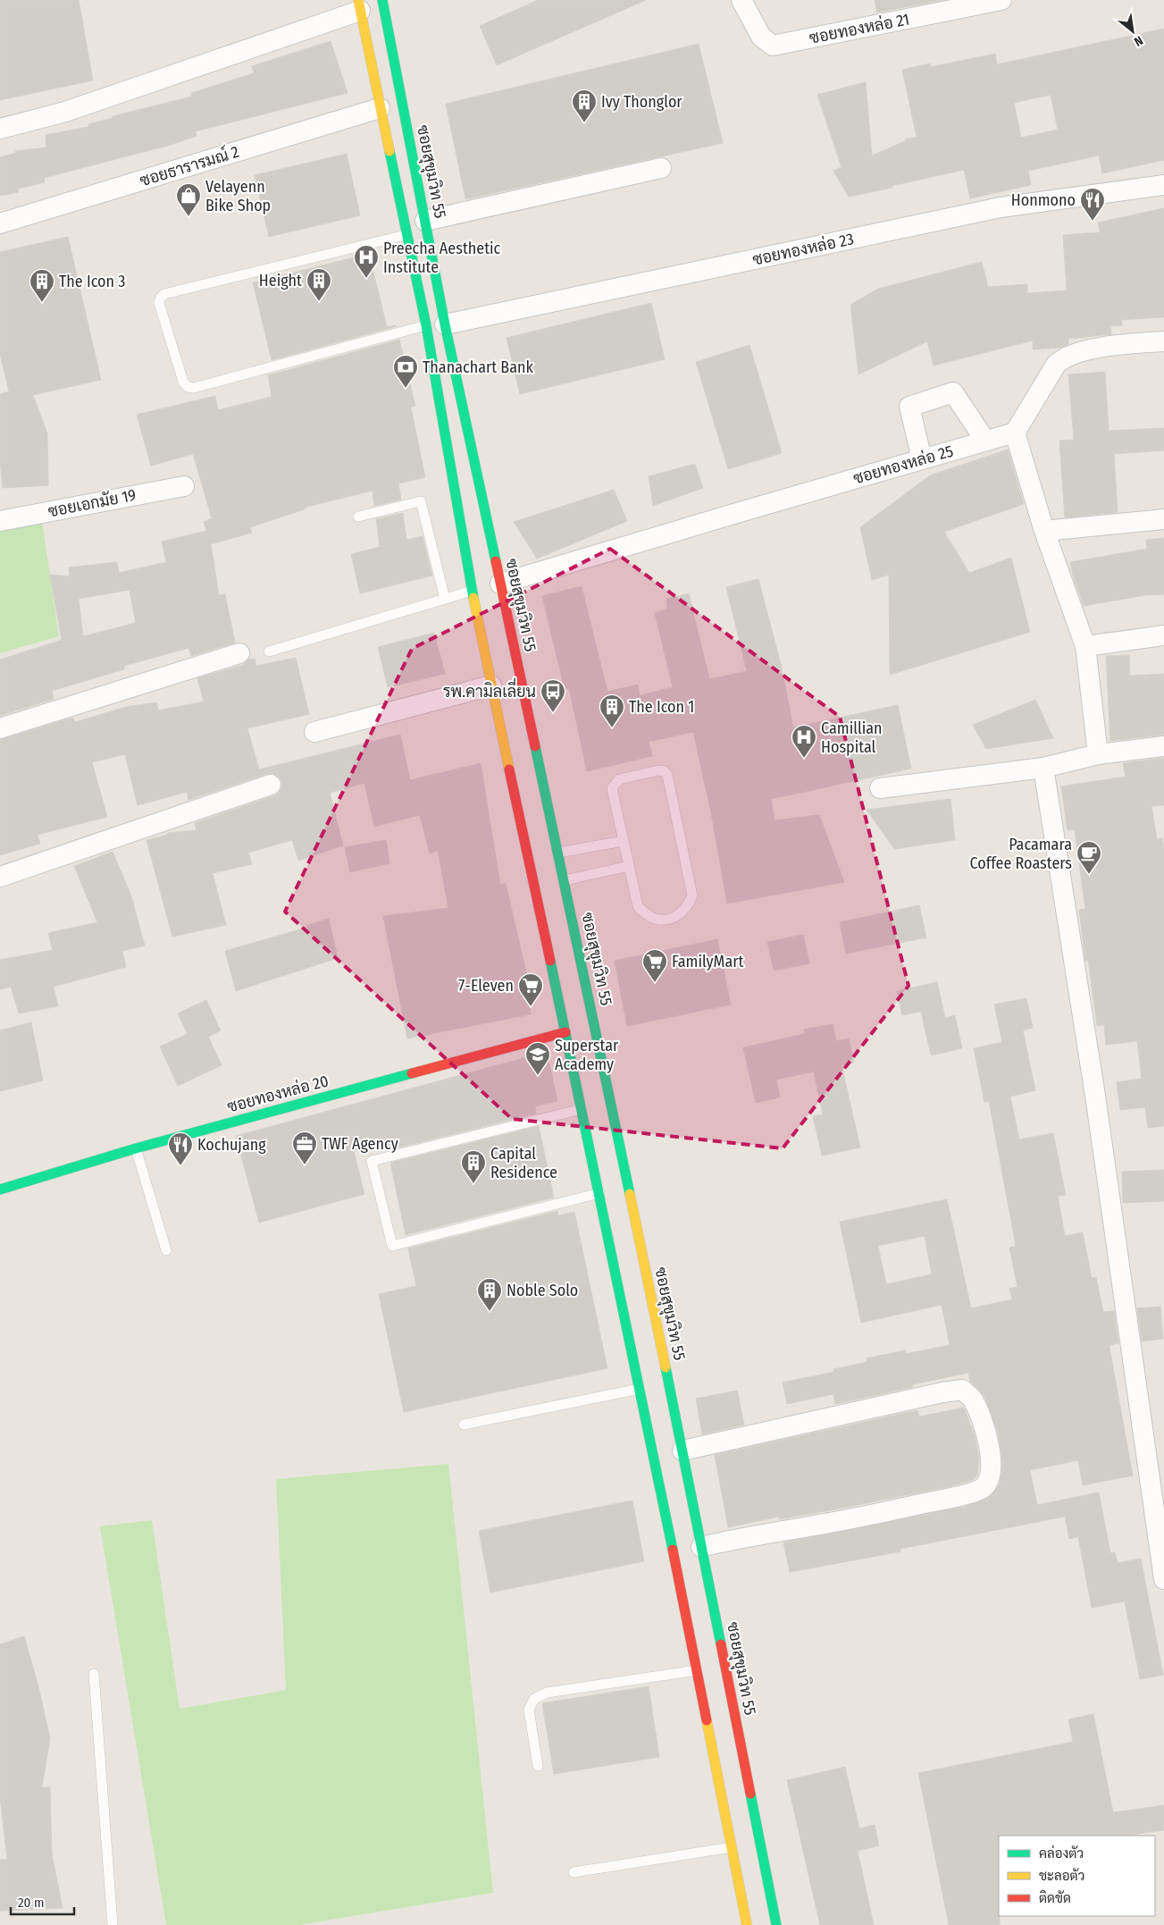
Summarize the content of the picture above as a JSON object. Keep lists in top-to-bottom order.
{
  "streets": {
    "main road": ["ซอยสุขุมวิท 55", "ซอยทองหล่อ 20"],
    "street": [
      "ซอยทองหล่อ 21",
      "ซอยธารารมณ์ 2",
      "ซอยทองหล่อ 23",
      "ซอยทองหล่อ 25",
      "ซอยเอกมัย 19"
    ]
  },
  "crossings": [
    ["ซอยธารารมณ์ 2", "ซอยสุขุมวิท 55"],
    ["ซอยสุขุมวิท 55", "ซอยทองหล่อ 23"],
    ["ซอยสุขุมวิท 55", "ซอยทองหล่อ 25"],
    ["ซอยสุขุมวิท 55", "ซอยทองหล่อ 20"]
  ],
  "places": {
    "building": [
      "Ivy Thonglor",
      "Height",
      "The Icon 3",
      "The Icon 1",
      "Capital Residence",
      "Noble Solo"
    ],
    "shop": ["Velayenn Bike Shop"],
    "restaurant": ["Honmono", "Kochujang"],
    "hospital": ["Preecha Aesthetic Institute", "Camillian Hospital"],
    "bank": ["Thanachart Bank"],
    "bus stop": ["รพ.คามิลเลี่ยน"],
    "cafe": ["Pacamara Coffee Roasters"],
    "supermarket": ["FamilyMart", "7-Eleven"],
    "school or university": ["Superstar Academy"],
    "office": ["TWF Agency"]
  },
  "legend": ["คล่องตัว", "ชะลอตัว", "ติดขัด"],
  "scale_bar": "20 m",
  "north": "bottom right"
}
